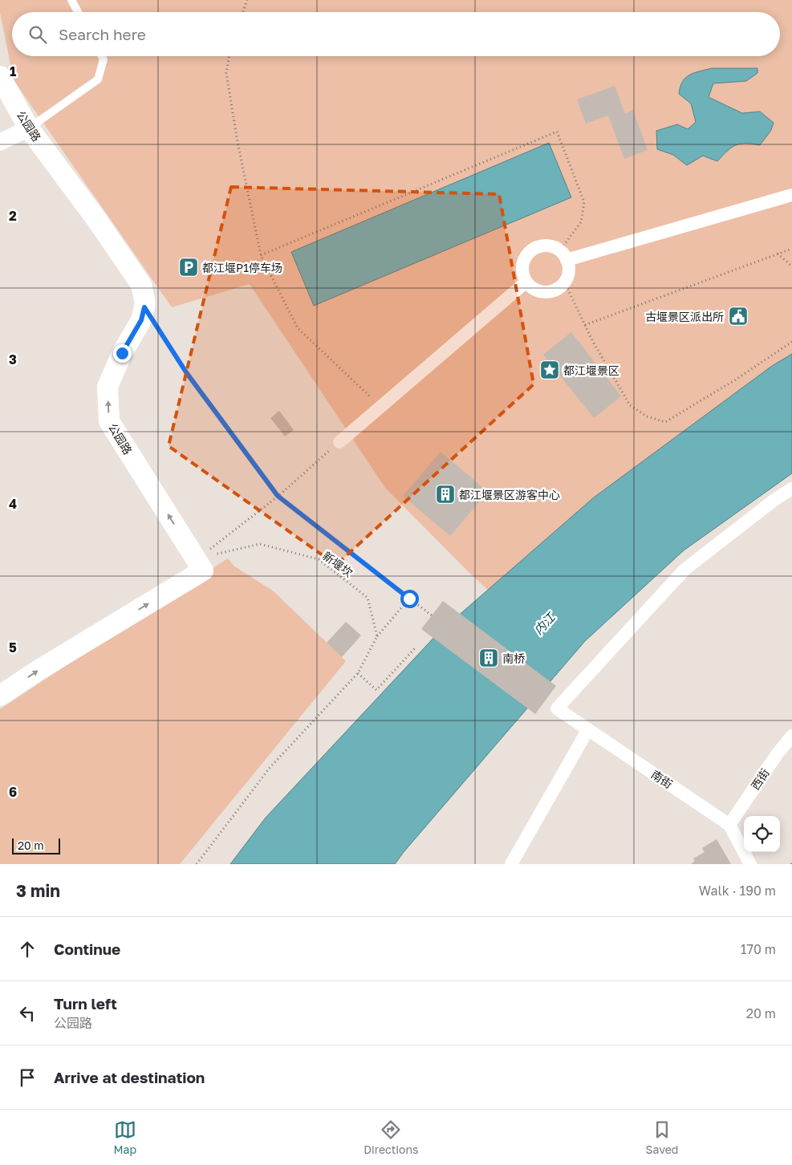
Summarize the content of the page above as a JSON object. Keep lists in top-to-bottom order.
{
  "streets": {
    "street": ["公园路", "南街", "西街"],
    "path": ["新堰坎"]
  },
  "crossings": [
    ["公园路", "新堰坎"],
    ["南街", "西街"]
  ],
  "water": ["内江"],
  "places": {
    "parking": ["都江堰P1停车场"],
    "public building": ["古堰景区派出所"],
    "place": ["都江堰景区"],
    "building": ["都江堰景区游客中心", "南桥"]
  },
  "scale_bar": "20 m",
  "page": {
    "search": "Search here",
    "scale": "20 m",
    "heading": ["3 min", "Walk · 190 m"],
    "list": [
      ["Continue", "170 m"],
      ["Turn left", "公园路", "20 m"],
      "Arrive at destination"
    ],
    "nav": ["Map", "Directions", "Saved"]
  },
  "grid": {
    "rows": [
      "1",
      "2",
      "3",
      "4",
      "5",
      "6"
    ]
  }
}
